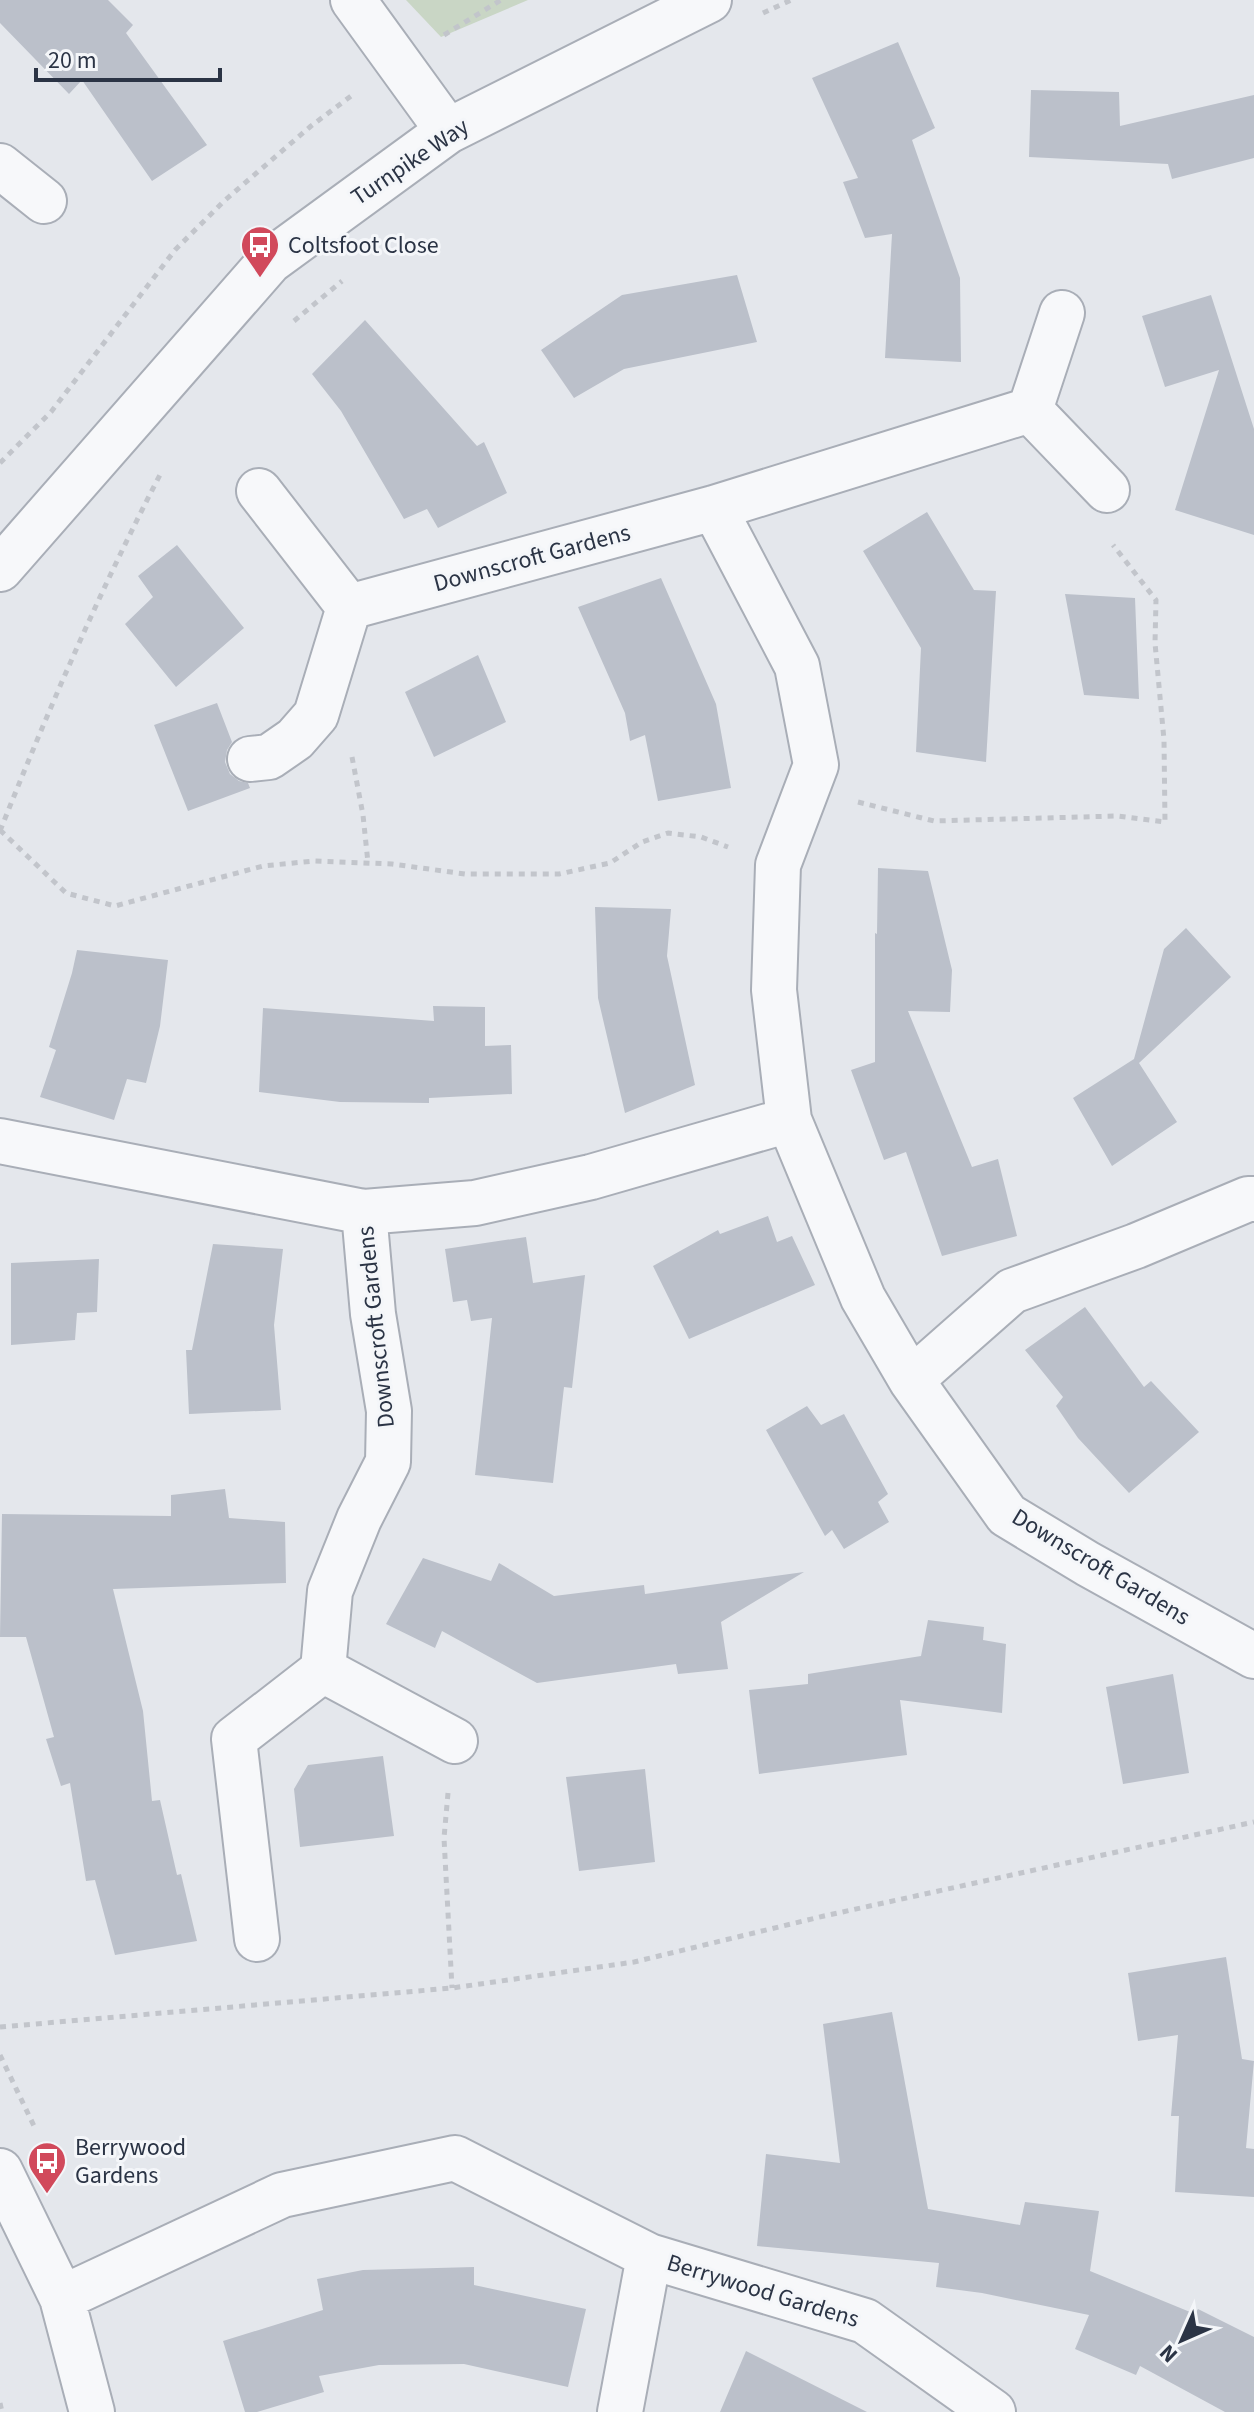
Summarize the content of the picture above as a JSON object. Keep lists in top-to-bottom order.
{
  "streets": {
    "street": ["Turnpike Way", "Downscroft Gardens", "Berrywood Gardens"]
  },
  "places": {
    "bus stop": ["Coltsfoot Close", "Berrywood Gardens"]
  },
  "scale_bar": "20 m",
  "north": "bottom left"
}
